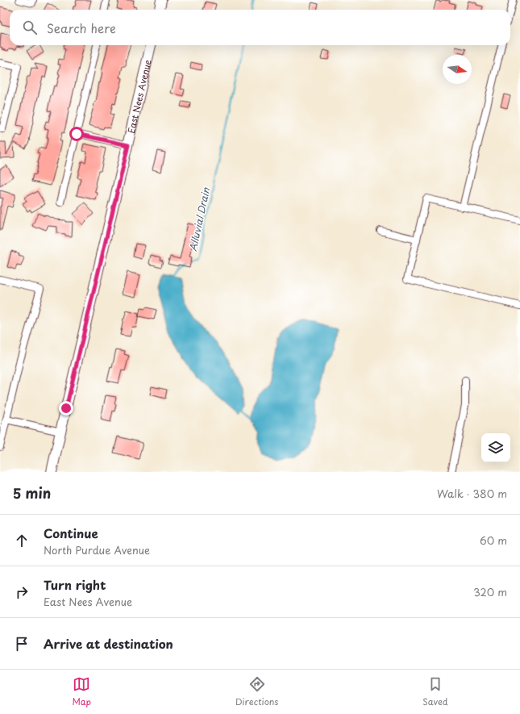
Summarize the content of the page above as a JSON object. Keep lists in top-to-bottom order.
{
  "streets": {
    "main road": ["East Nees Avenue"]
  },
  "water": ["Alluvial Drain"],
  "north": "right",
  "page": {
    "search": "Search here",
    "heading": ["5 min", "Walk · 380 m"],
    "list": [
      ["Continue", "North Purdue Avenue", "60 m"],
      ["Turn right", "East Nees Avenue", "320 m"],
      "Arrive at destination"
    ],
    "nav": ["Map", "Directions", "Saved"]
  }
}
